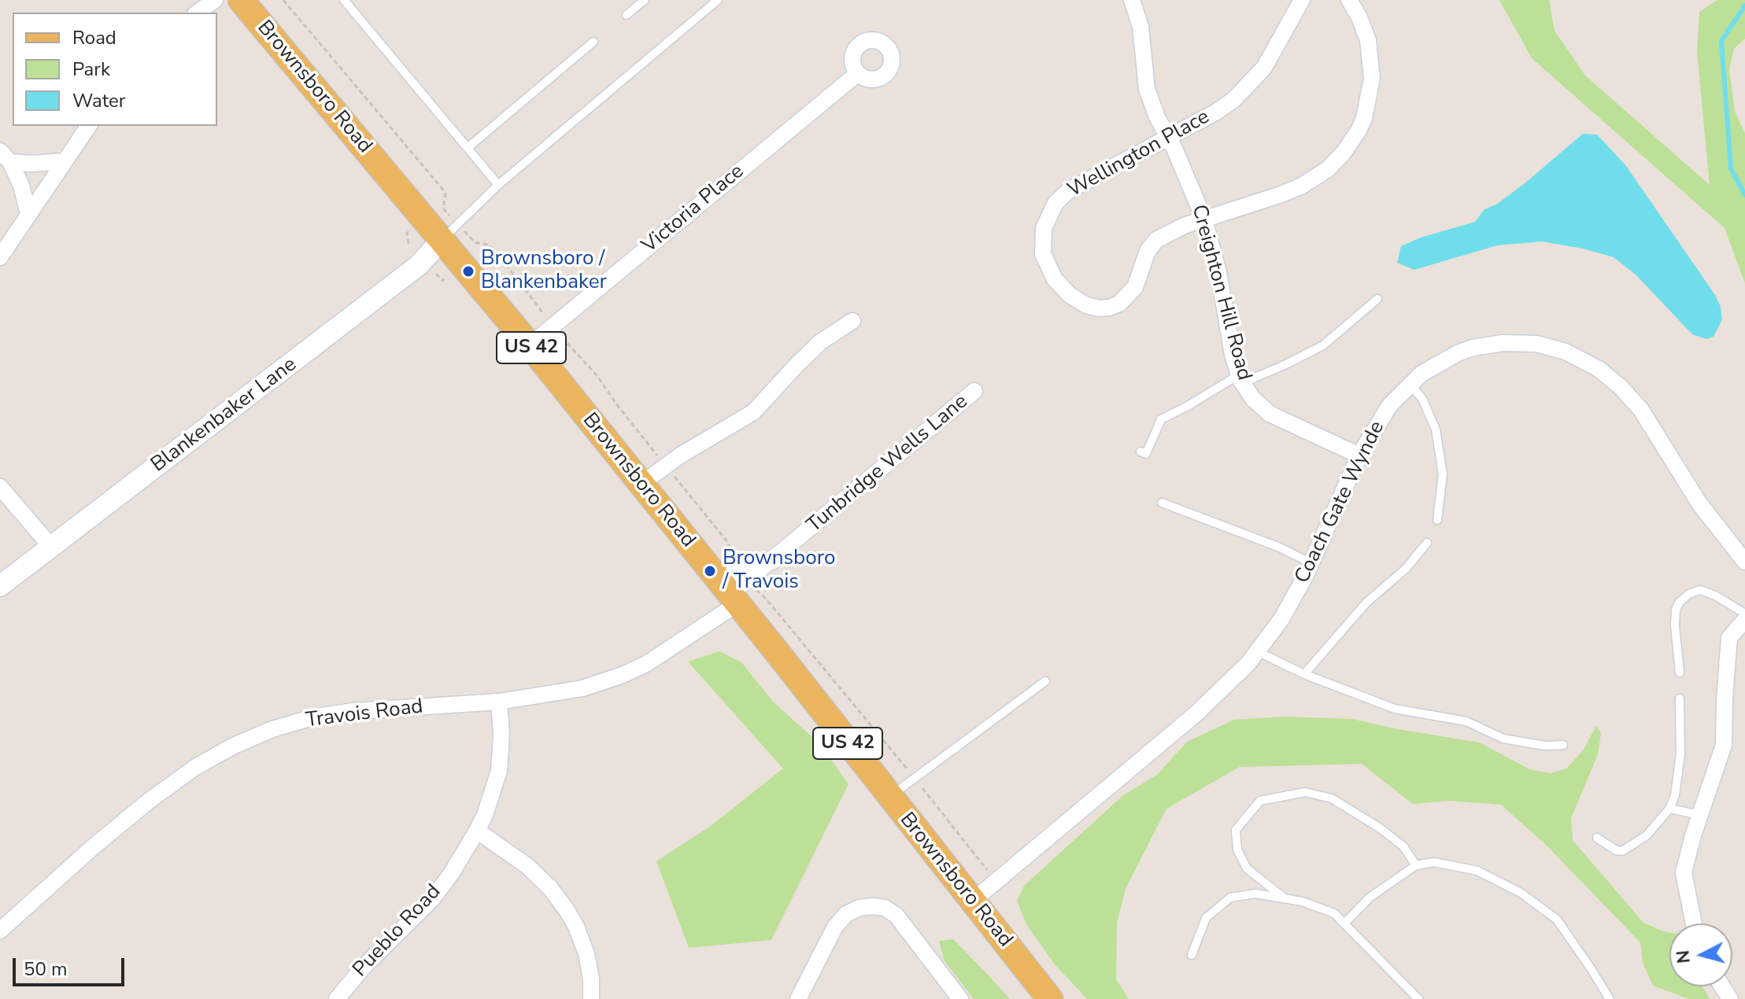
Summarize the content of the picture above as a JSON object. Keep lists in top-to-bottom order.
{
  "streets": {
    "main road": ["Brownsboro Road", "US 42"],
    "street": [
      "Wellington Place",
      "Victoria Place",
      "Creighton Hill Road",
      "Blankenbaker Lane",
      "Tunbridge Wells Lane",
      "Coach Gate Wynde",
      "Travois Road",
      "Pueblo Road"
    ]
  },
  "crossings": [
    ["Brownsboro Road", "Victoria Place"],
    ["Brownsboro Road", "Blankenbaker Lane"],
    ["Brownsboro Road", "Tunbridge Wells Lane"],
    ["Brownsboro Road", "Coach Gate Wynde"],
    ["Brownsboro Road", "Travois Road"],
    ["Wellington Place", "Creighton Hill Road"],
    ["Creighton Hill Road", "Coach Gate Wynde"],
    ["Tunbridge Wells Lane", "Travois Road"],
    ["Travois Road", "Pueblo Road"]
  ],
  "places": ["Brownsboro / Blankenbaker", "Brownsboro / Travois"],
  "legend": ["Road", "Park", "Water"],
  "scale_bar": "50 m",
  "north": "left"
}
